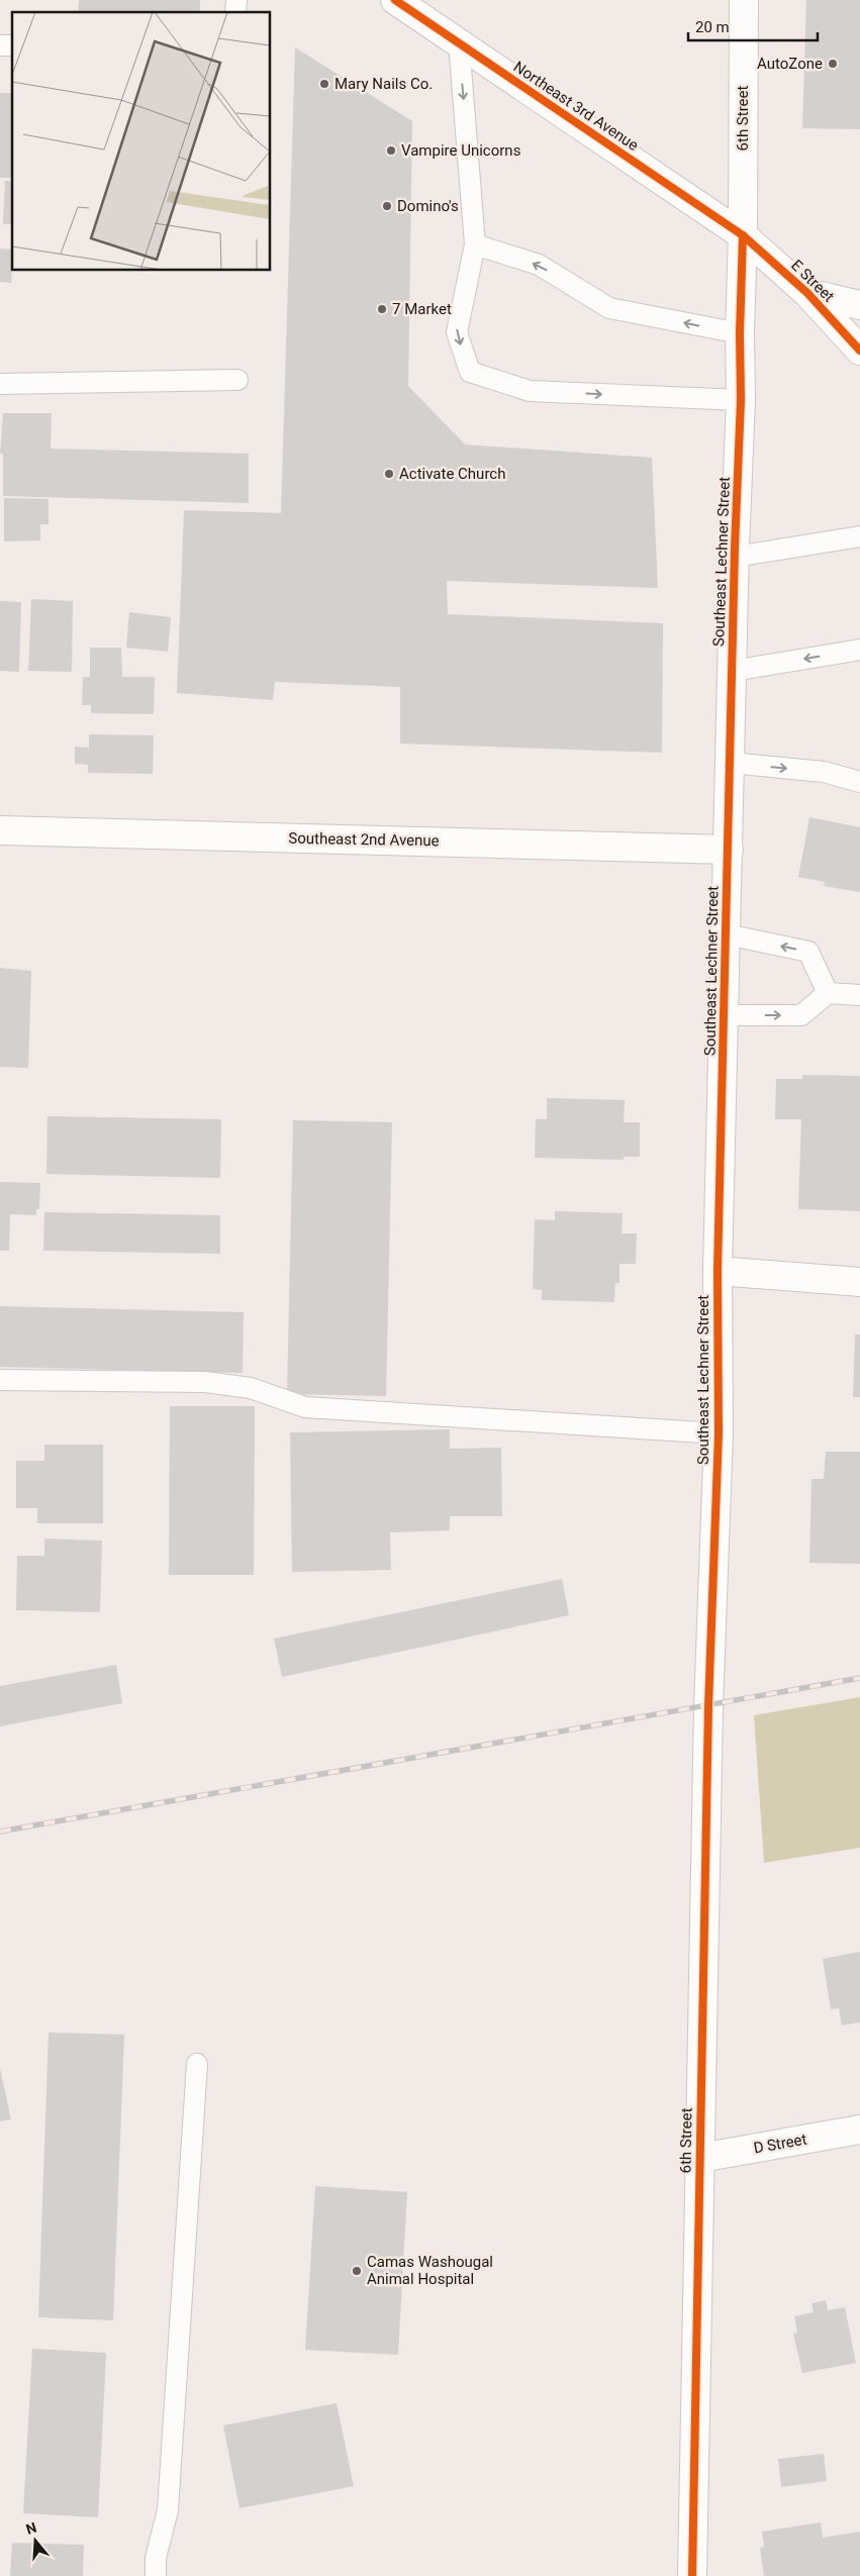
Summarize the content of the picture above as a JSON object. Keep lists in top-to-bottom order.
{
  "streets": {
    "main road": [
      "Northeast 3rd Avenue",
      "6th Street",
      "E Street",
      "Southeast Lechner Street",
      "Southeast 2nd Avenue",
      "D Street"
    ]
  },
  "crossings": [
    ["Northeast 3rd Avenue", "6th Street"],
    ["Northeast 3rd Avenue", "E Street"],
    ["Northeast 3rd Avenue", "Southeast Lechner Street"],
    ["6th Street", "E Street"],
    ["6th Street", "Southeast Lechner Street"],
    ["6th Street", "D Street"],
    ["E Street", "Southeast Lechner Street"],
    ["Southeast Lechner Street", "Southeast 2nd Avenue"]
  ],
  "places": [
    "AutoZone",
    "Mary Nails Co.",
    "Vampire Unicorns",
    "Domino's",
    "7 Market",
    "Activate Church",
    "Camas Washougal Animal Hospital"
  ],
  "scale_bar": "20 m",
  "north": "top"
}
